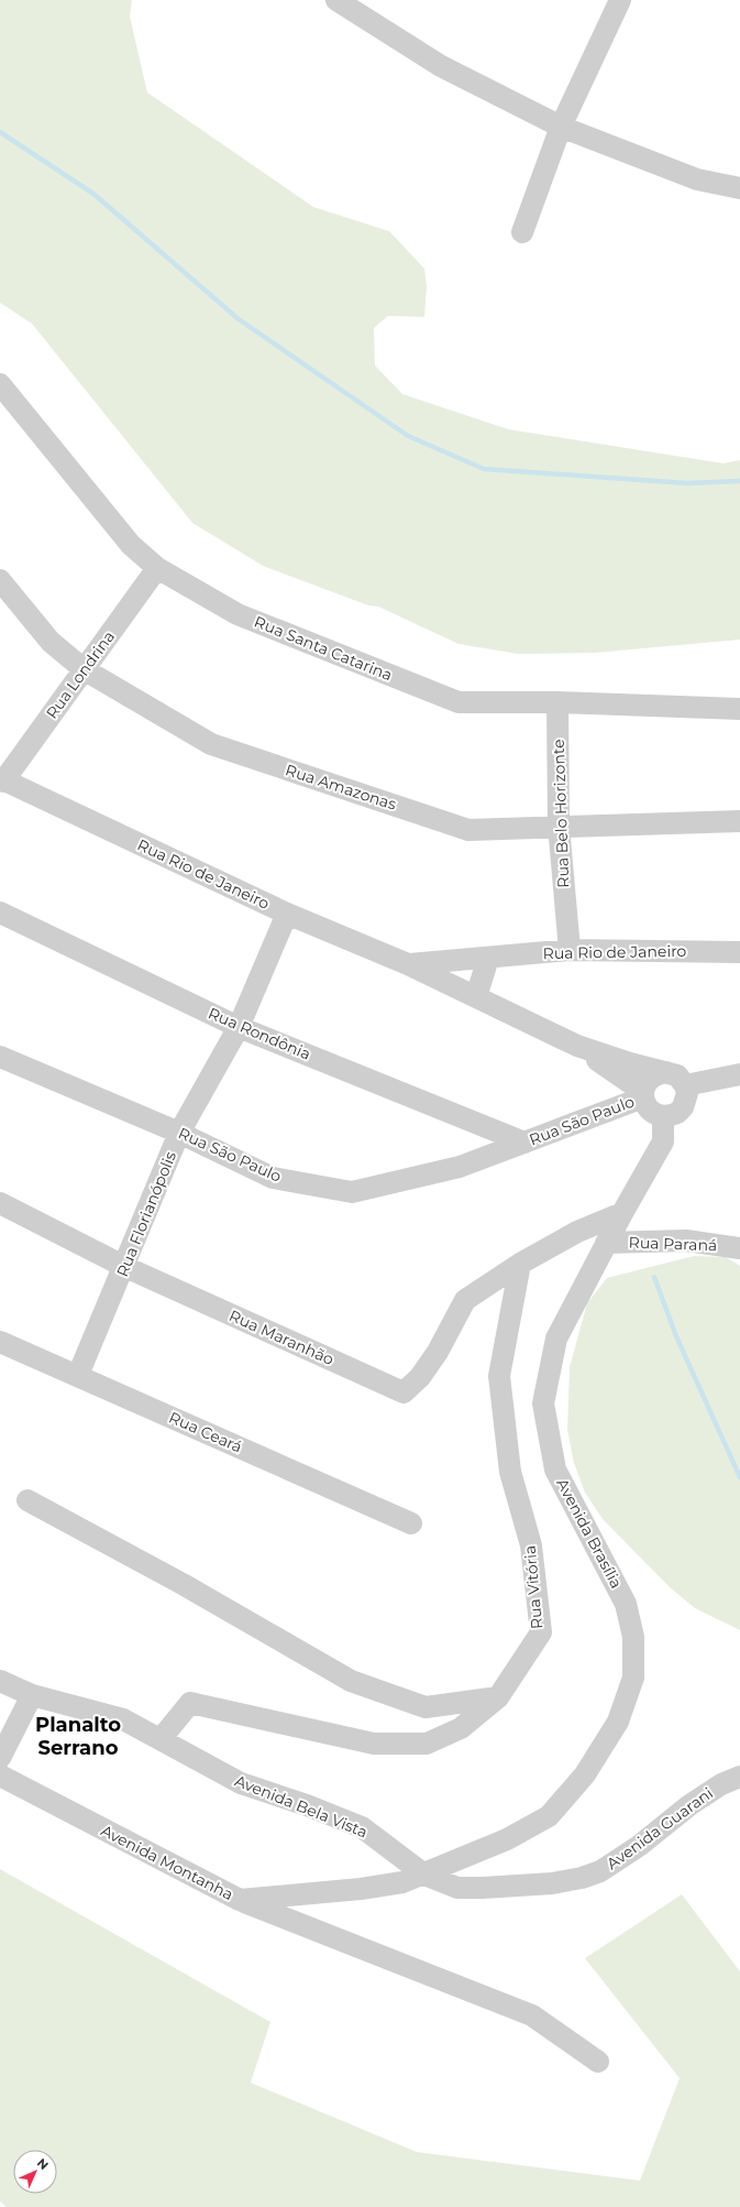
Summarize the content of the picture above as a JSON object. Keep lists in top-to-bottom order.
{
  "streets": {
    "street": [
      "Rua Santa Catarina",
      "Rua Londrina",
      "Rua Amazonas",
      "Rua Belo Horizonte",
      "Rua Rio de Janeiro",
      "Rua Rondônia",
      "Rua São Paulo",
      "Rua Florianópolis",
      "Rua Paraná",
      "Rua Maranhão",
      "Rua Ceará",
      "Avenida Brasília",
      "Rua Vitória",
      "Avenida Bela Vista",
      "Avenida Guarani",
      "Avenida Montanha"
    ]
  },
  "crossings": [
    ["Rua Santa Catarina", "Rua Londrina"],
    ["Rua Santa Catarina", "Rua Belo Horizonte"],
    ["Rua Londrina", "Rua Amazonas"],
    ["Rua Londrina", "Rua Rio de Janeiro"],
    ["Rua Amazonas", "Rua Belo Horizonte"],
    ["Rua Belo Horizonte", "Rua Rio de Janeiro"],
    ["Rua Rio de Janeiro", "Rua São Paulo"],
    ["Rua Rio de Janeiro", "Rua Florianópolis"],
    ["Rua Rio de Janeiro", "Avenida Brasília"],
    ["Rua Rondônia", "Rua São Paulo"],
    ["Rua Rondônia", "Rua Florianópolis"],
    ["Rua São Paulo", "Rua Florianópolis"],
    ["Rua São Paulo", "Avenida Brasília"],
    ["Rua Florianópolis", "Rua Maranhão"],
    ["Rua Florianópolis", "Rua Ceará"],
    ["Rua Paraná", "Avenida Brasília"],
    ["Rua Maranhão", "Rua Vitória"],
    ["Avenida Brasília", "Avenida Bela Vista"],
    ["Avenida Brasília", "Avenida Guarani"],
    ["Avenida Brasília", "Avenida Montanha"],
    ["Rua Vitória", "Avenida Bela Vista"],
    ["Avenida Bela Vista", "Avenida Guarani"],
    ["Avenida Bela Vista", "Avenida Montanha"],
    ["Avenida Guarani", "Avenida Montanha"]
  ],
  "districts": ["Planalto Serrano"],
  "north": "top right"
}
